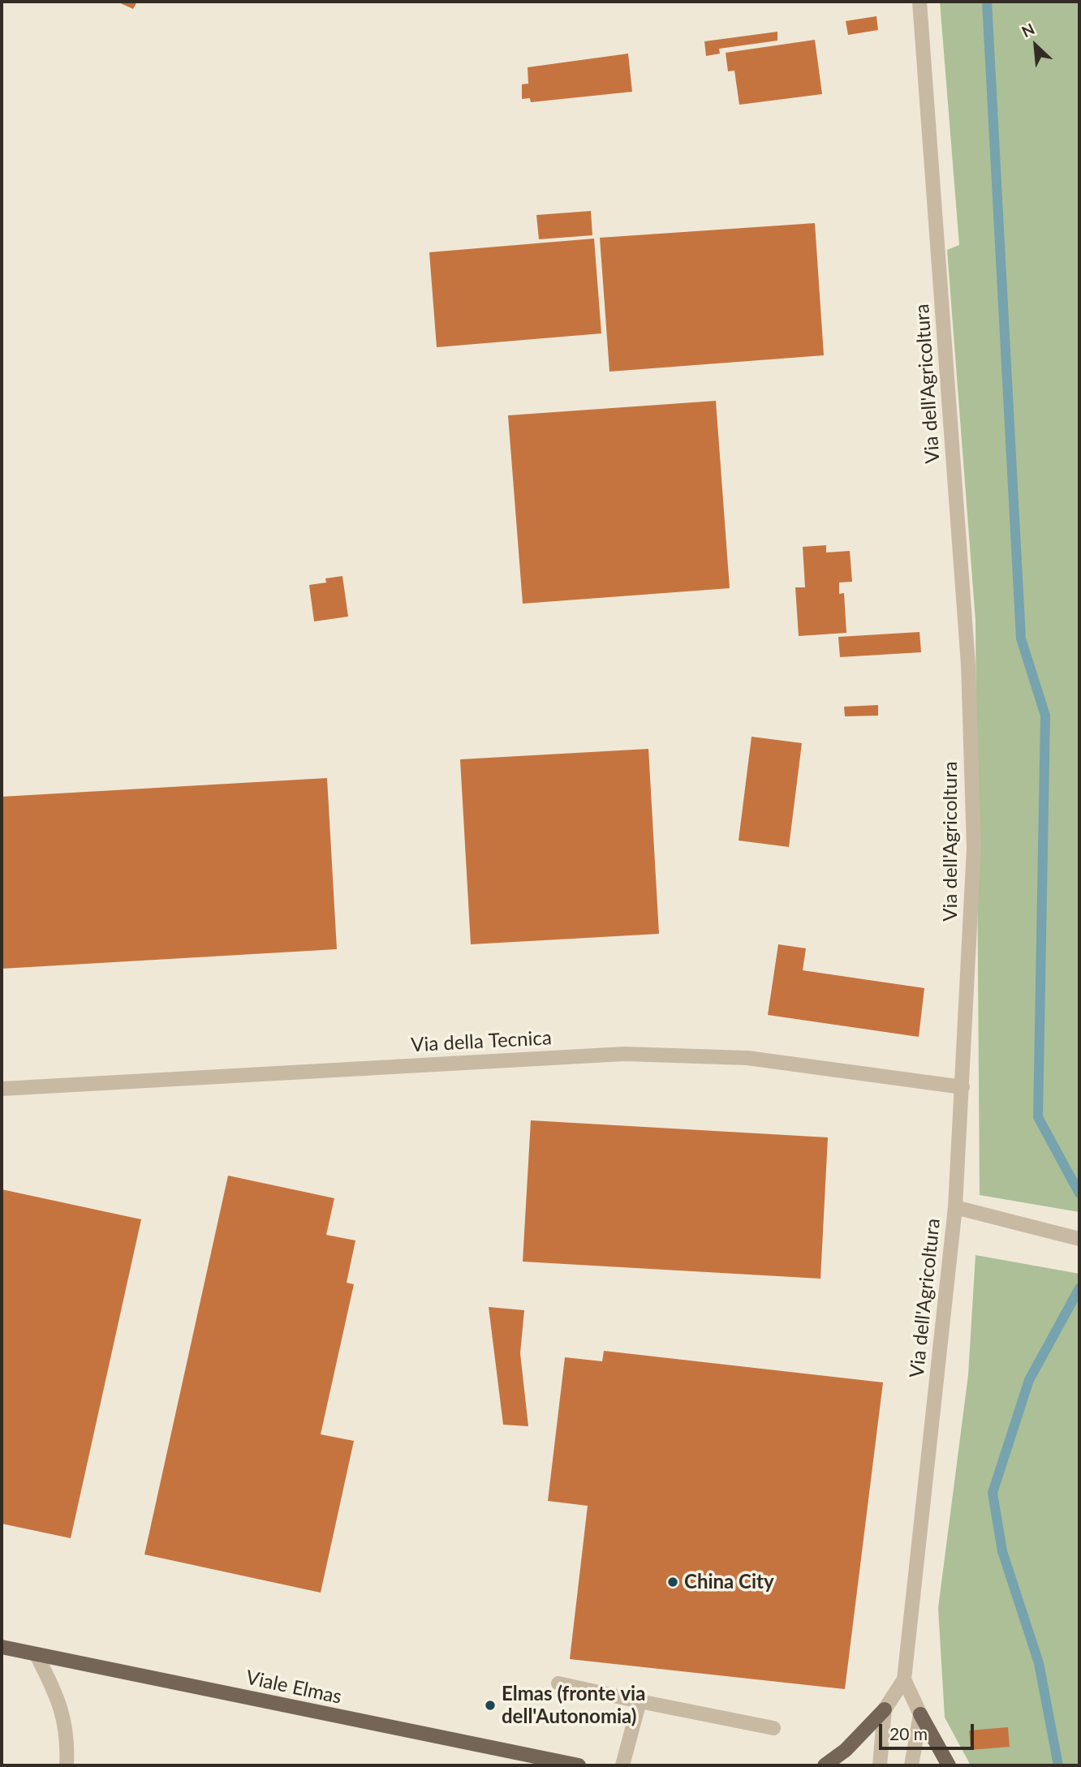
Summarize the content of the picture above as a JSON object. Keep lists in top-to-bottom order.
{
  "streets": {
    "main road": ["Viale Elmas"],
    "street": ["Via dell'Agricoltura", "Via della Tecnica"]
  },
  "crossings": [
    ["Via dell'Agricoltura", "Via della Tecnica"]
  ],
  "places": ["China City", "Elmas (fronte via dell'Autonomia)"],
  "scale_bar": "20 m",
  "north": "top left"
}
